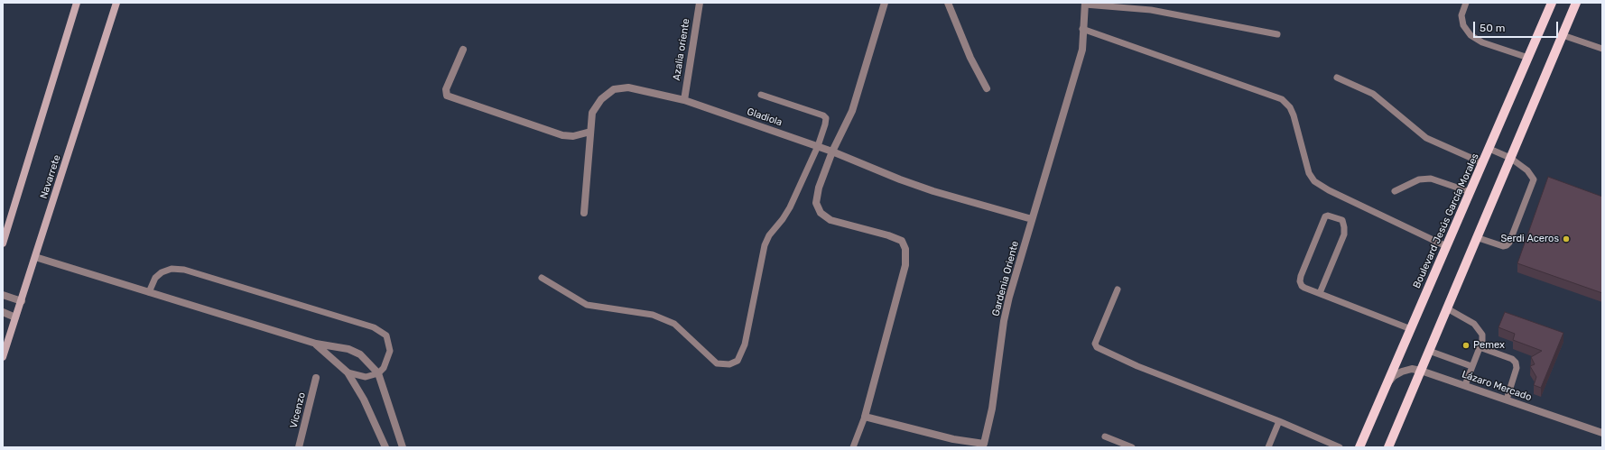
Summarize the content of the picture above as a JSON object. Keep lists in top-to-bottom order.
{
  "streets": {
    "main road": ["Navarrete", "Boulevard Jesús García Morales"],
    "street": [
      "Azalia oriente",
      "Gladiola",
      "Gardenia Oriente",
      "Lázaro Mercado",
      "Vicenzo"
    ]
  },
  "crossings": [
    ["Azalia oriente", "Gladiola"],
    ["Gladiola", "Gardenia Oriente"],
    ["Boulevard Jesús García Morales", "Lázaro Mercado"]
  ],
  "places": ["Serdi Aceros", "Pemex"],
  "scale_bar": "50 m"
}
